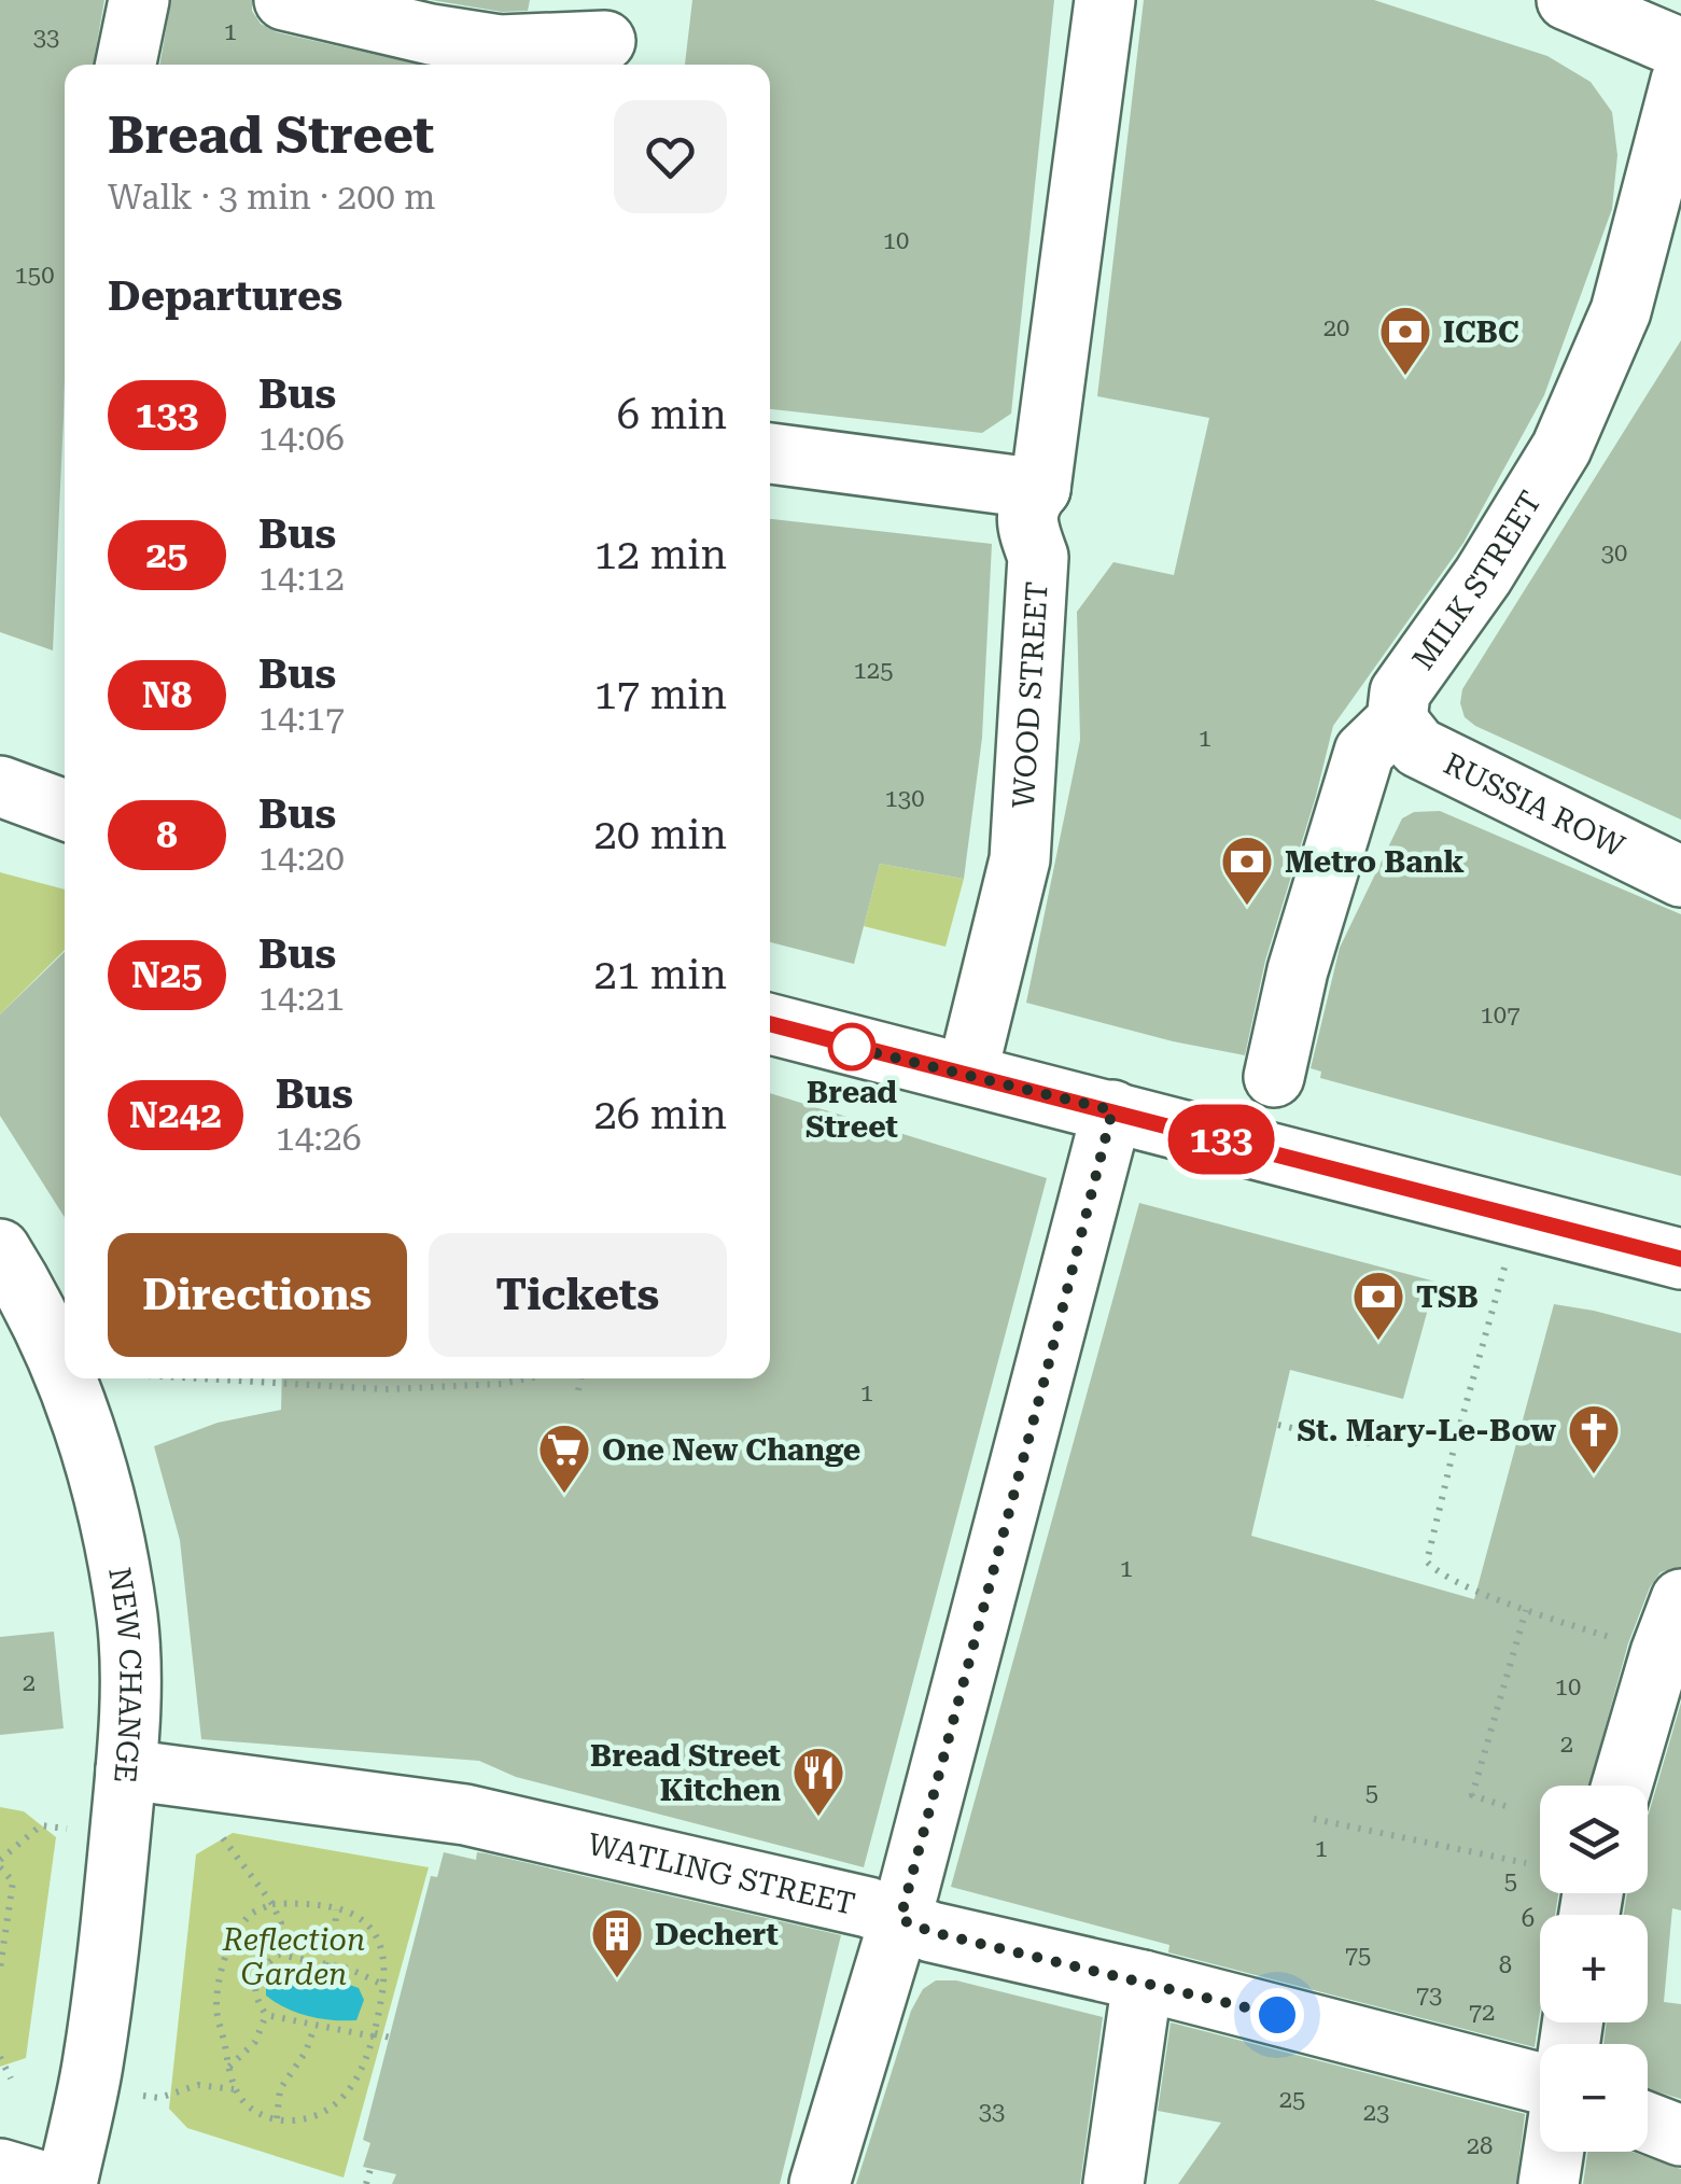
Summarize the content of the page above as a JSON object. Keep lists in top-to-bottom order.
{
  "streets": {
    "street": [
      "MILK STREET",
      "WOOD STREET",
      "RUSSIA ROW",
      "NEW CHANGE",
      "WATLING STREET"
    ]
  },
  "crossings": [
    ["MILK STREET", "RUSSIA ROW"],
    ["NEW CHANGE", "WATLING STREET"]
  ],
  "parks": ["Reflection Garden"],
  "places": {
    "bank": ["ICBC", "Metro Bank", "TSB"],
    "other": ["Bread Street"],
    "church": ["St. Mary-Le-Bow"],
    "supermarket": ["One New Change"],
    "restaurant": ["Bread Street Kitchen"],
    "building": ["Dechert"]
  },
  "lines": ["bus line 133"],
  "house_numbers": [
    "1",
    "33",
    "10",
    "150",
    "20",
    "30",
    "125",
    "1",
    "130",
    "107",
    "1",
    "1",
    "2",
    "10",
    "2",
    "5",
    "1",
    "5",
    "6",
    "75",
    "8",
    "73",
    "72",
    "25",
    "33",
    "23",
    "28"
  ],
  "page": {
    "on_map": "133",
    "heading": [
      ["Bread Street", "Walk · 3 min · 200 m"],
      "Departures"
    ],
    "list": [
      {
        "mark": "133",
        "name": "Bus",
        "note": "14:06",
        "value": "6 min"
      },
      {
        "mark": "25",
        "name": "Bus",
        "note": "14:12",
        "value": "12 min"
      },
      {
        "mark": "N8",
        "name": "Bus",
        "note": "14:17",
        "value": "17 min"
      },
      {
        "mark": "8",
        "name": "Bus",
        "note": "14:20",
        "value": "20 min"
      },
      {
        "mark": "N25",
        "name": "Bus",
        "note": "14:21",
        "value": "21 min"
      },
      {
        "mark": "N242",
        "name": "Bus",
        "note": "14:26",
        "value": "26 min"
      }
    ],
    "buttons": ["Directions", "Tickets"],
    "map_buttons": ["+", "−"]
  }
}
